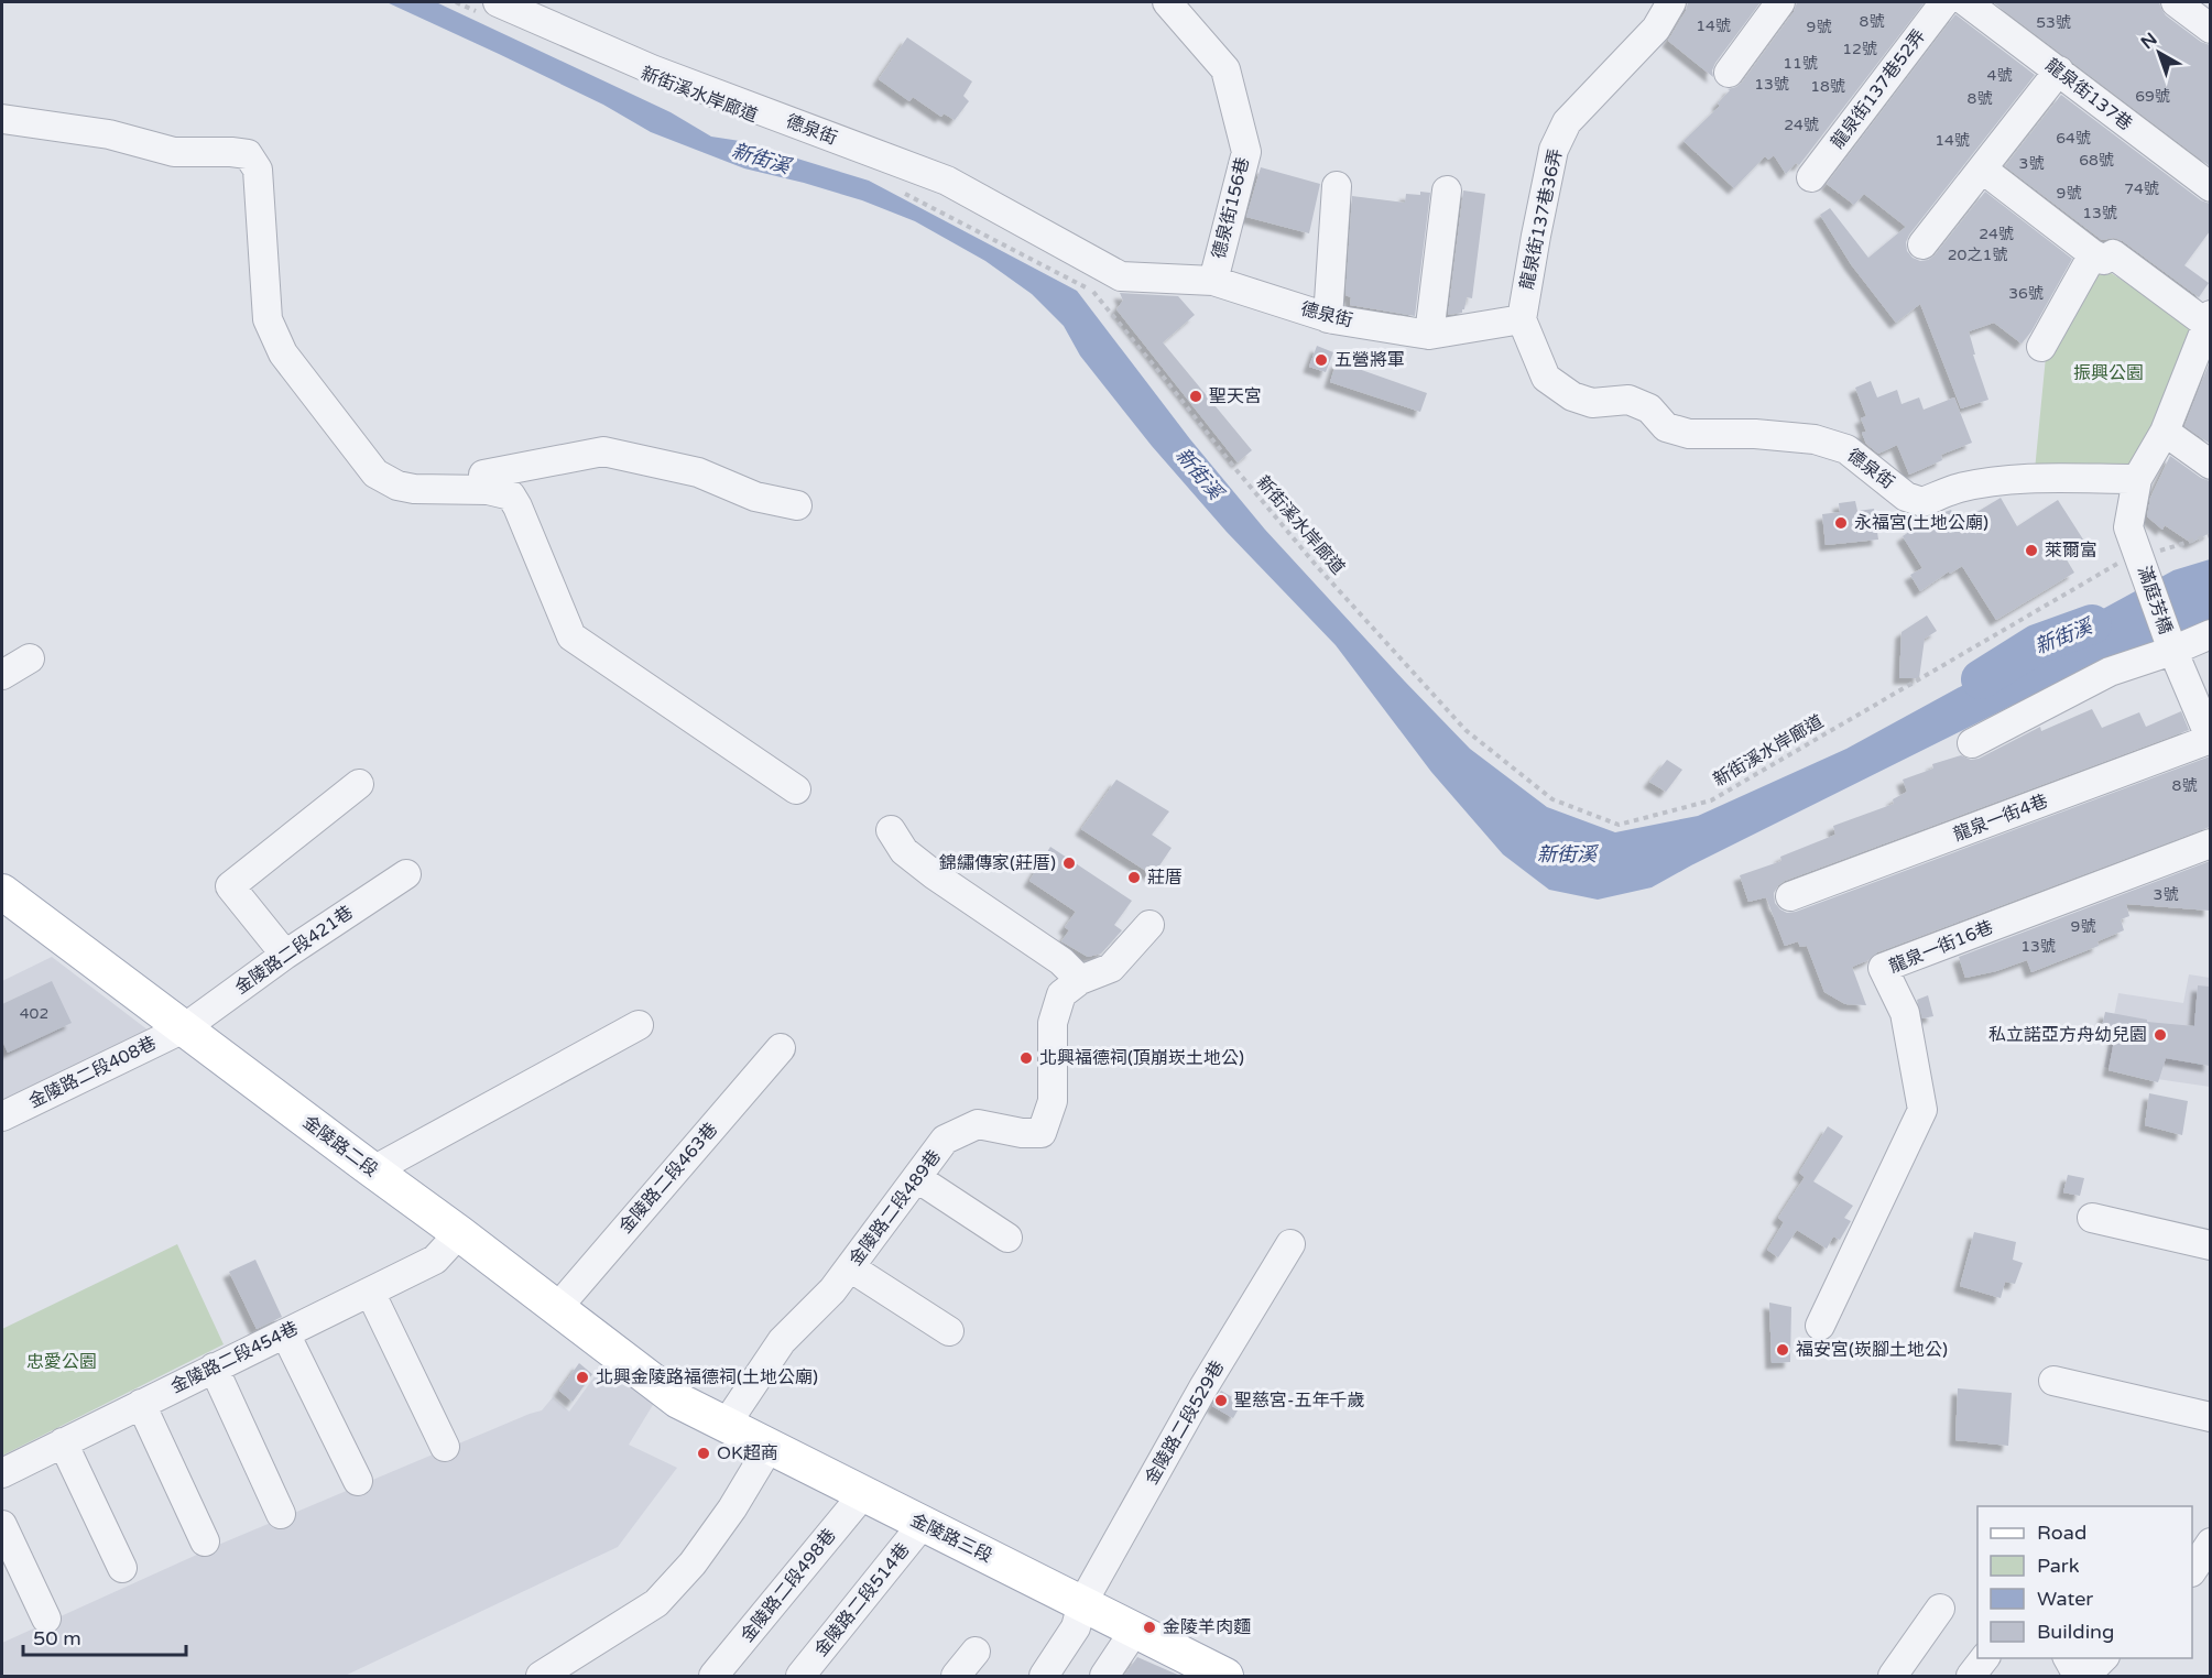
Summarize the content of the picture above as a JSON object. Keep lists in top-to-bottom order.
{
  "streets": {
    "main road": ["金陵路二段", "金陵路三段"],
    "street": [
      "龍泉街137巷52弄",
      "龍泉街137巷",
      "德泉街",
      "德泉街156巷",
      "龍泉街137巷36弄",
      "滿庭芳橋",
      "龍泉一街4巷",
      "龍泉一街16巷",
      "金陵路二段421巷",
      "金陵路二段408巷",
      "金陵路二段463巷",
      "金陵路二段489巷",
      "金陵路二段454巷",
      "金陵路二段529巷",
      "金陵路二段498巷",
      "金陵路二段514巷"
    ],
    "path": ["新街溪水岸廊道"]
  },
  "crossings": [
    ["新街溪水岸廊道", "滿庭芳橋"],
    ["德泉街", "德泉街156巷"],
    ["德泉街", "龍泉街137巷36弄"],
    ["滿庭芳橋", "龍泉一街4巷"],
    ["金陵路二段421巷", "金陵路二段408巷"],
    ["金陵路二段421巷", "金陵路二段"],
    ["金陵路二段408巷", "金陵路二段"],
    ["金陵路二段", "金陵路二段463巷"],
    ["金陵路二段", "金陵路二段454巷"],
    ["金陵路二段", "金陵路三段"],
    ["金陵路二段489巷", "金陵路三段"],
    ["金陵路二段529巷", "金陵路三段"],
    ["金陵路三段", "金陵路二段498巷"],
    ["金陵路三段", "金陵路二段514巷"]
  ],
  "water": ["新街溪"],
  "parks": ["振興公園", "忠愛公園"],
  "places": [
    "五營將軍",
    "聖天宮",
    "永福宮(土地公廟)",
    "萊爾富",
    "錦繡傳家(莊厝)",
    "莊厝",
    "私立諾亞方舟幼兒園",
    "北興福德祠(頂崩崁土地公)",
    "福安宮(崁腳土地公)",
    "北興金陵路福德祠(土地公廟)",
    "聖慈宮-五年千歲",
    "OK超商",
    "金陵羊肉麵"
  ],
  "house_numbers": [
    "8號",
    "53號",
    "14號",
    "9號",
    "12號",
    "11號",
    "4號",
    "13號",
    "18號",
    "69號",
    "8號",
    "24號",
    "64號",
    "14號",
    "68號",
    "3號",
    "74號",
    "9號",
    "13號",
    "24號",
    "20之1號",
    "36號",
    "8號",
    "3號",
    "9號",
    "13號",
    "402"
  ],
  "legend": [
    "Road",
    "Park",
    "Water",
    "Building"
  ],
  "scale_bar": "50 m",
  "north": "top left"
}
